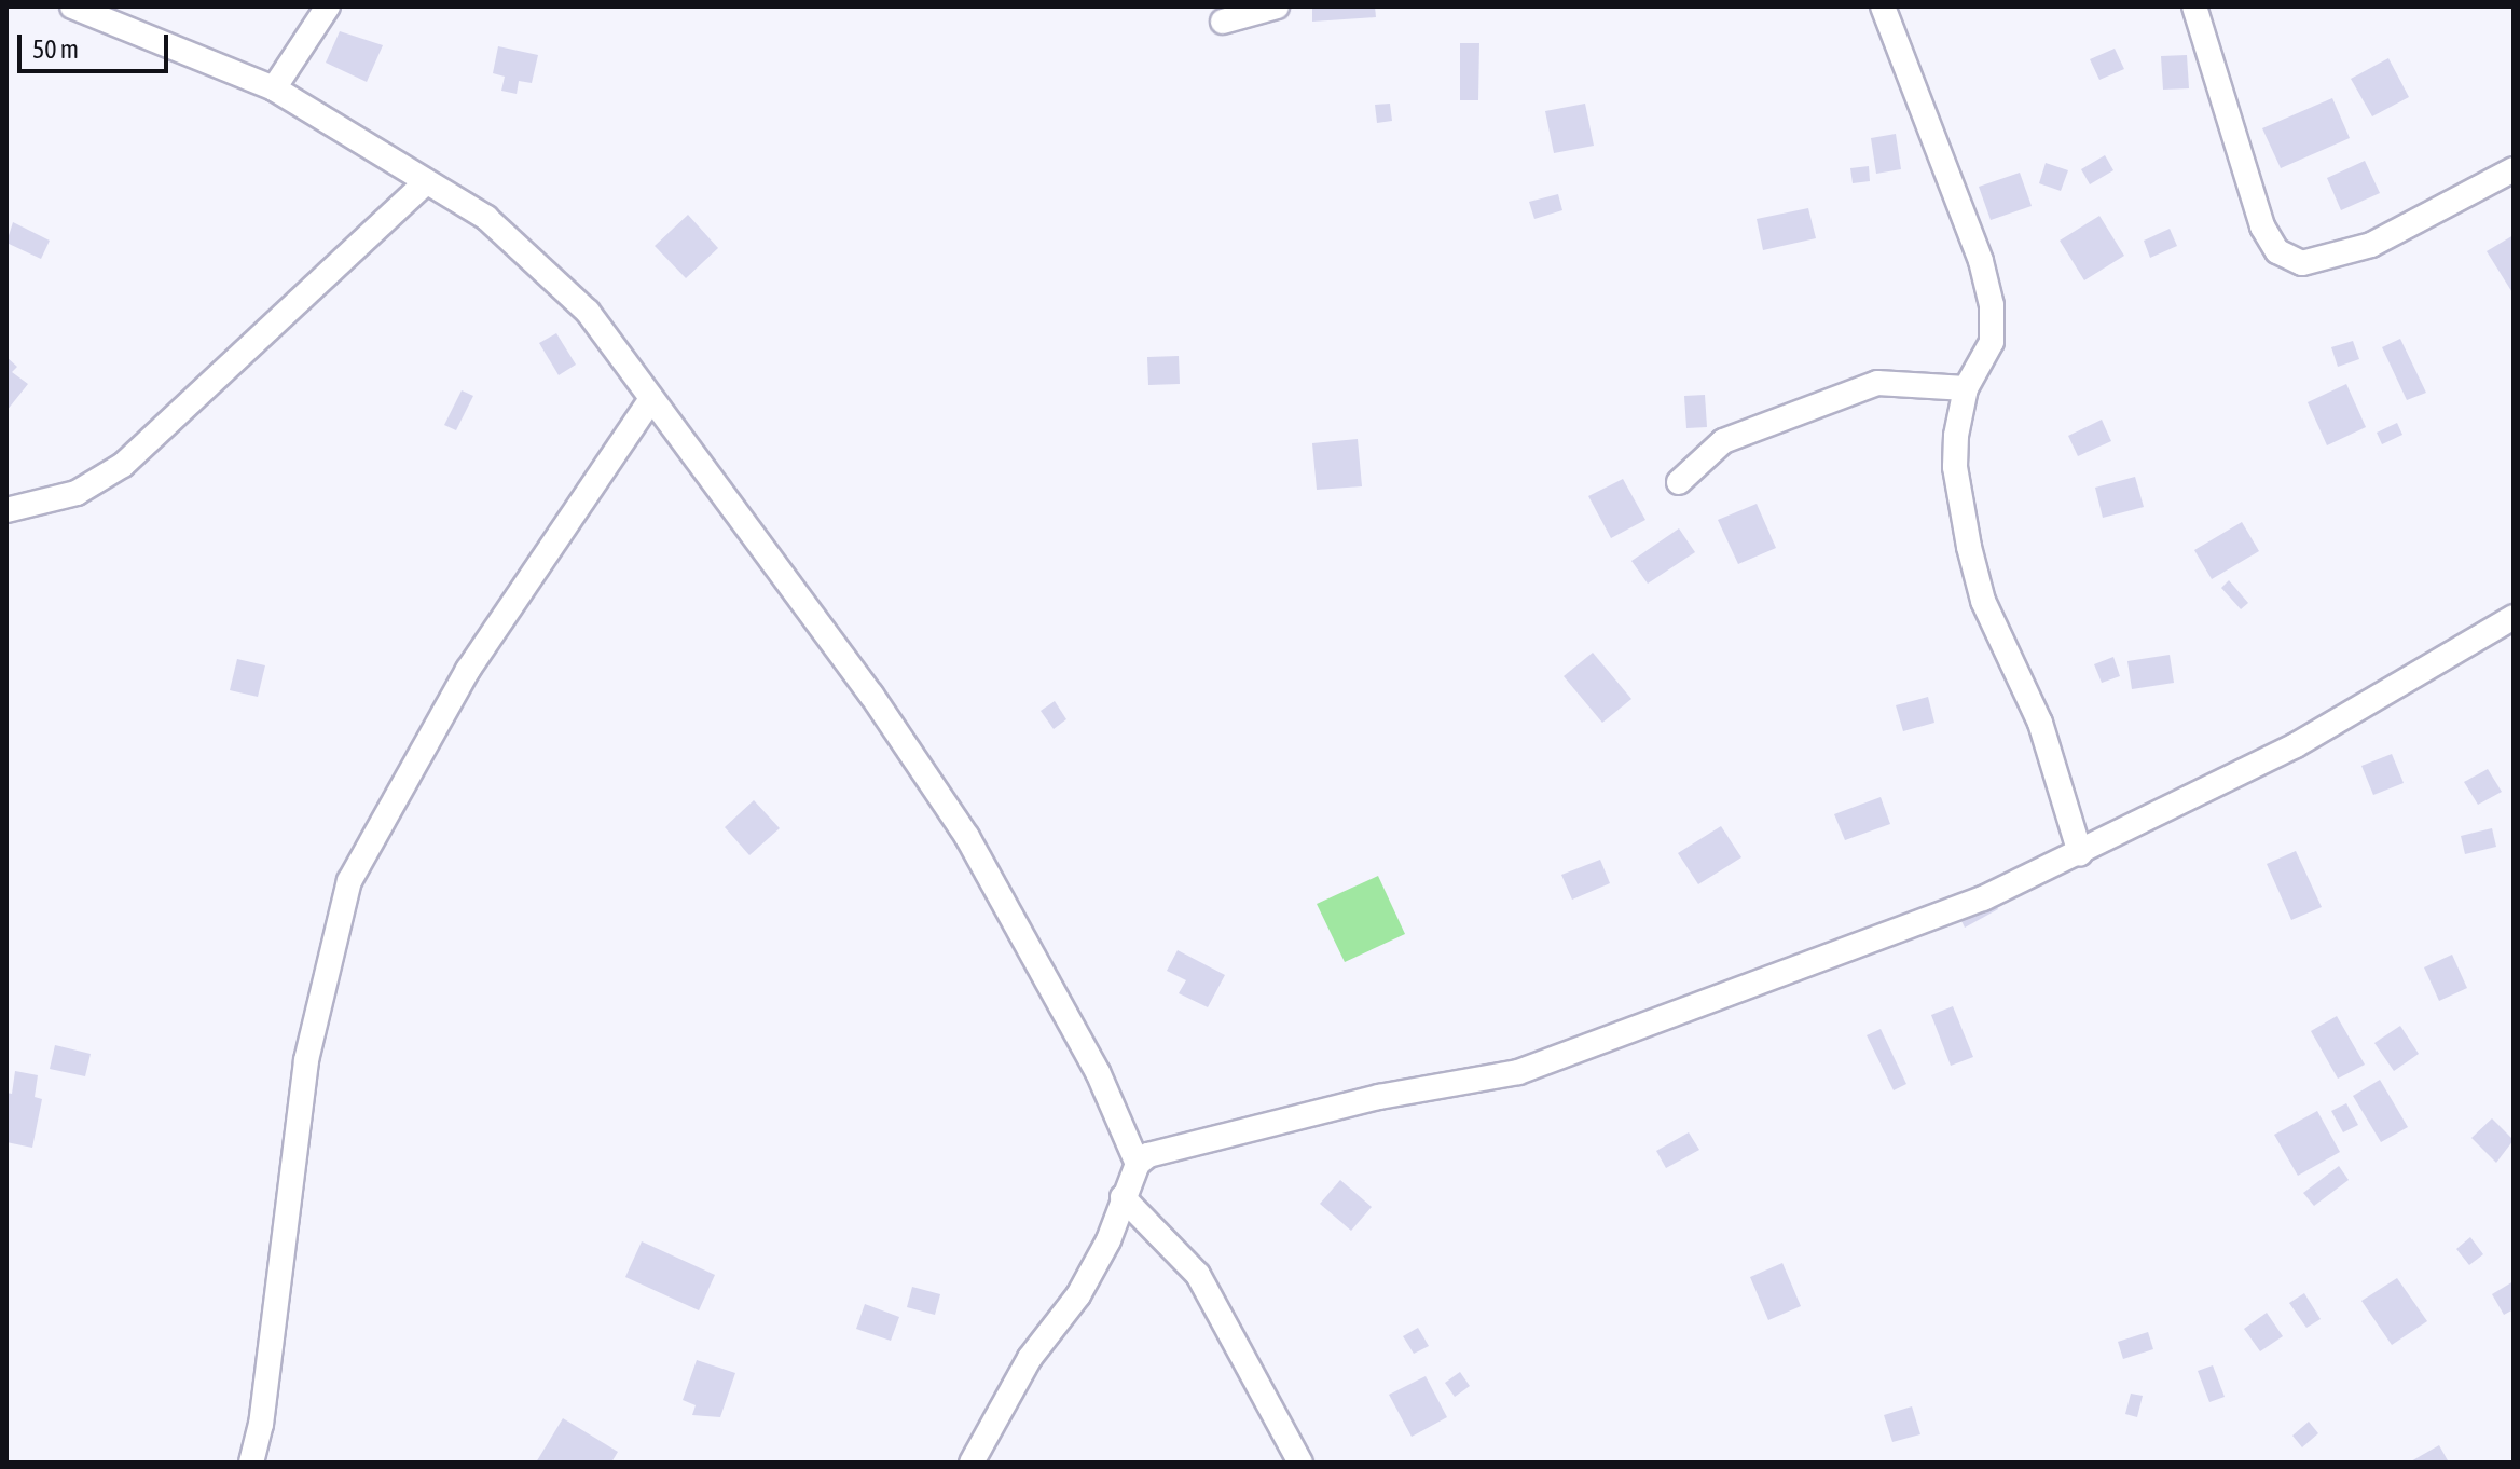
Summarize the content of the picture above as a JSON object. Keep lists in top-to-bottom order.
{
  "scale_bar": "50 m"
}
